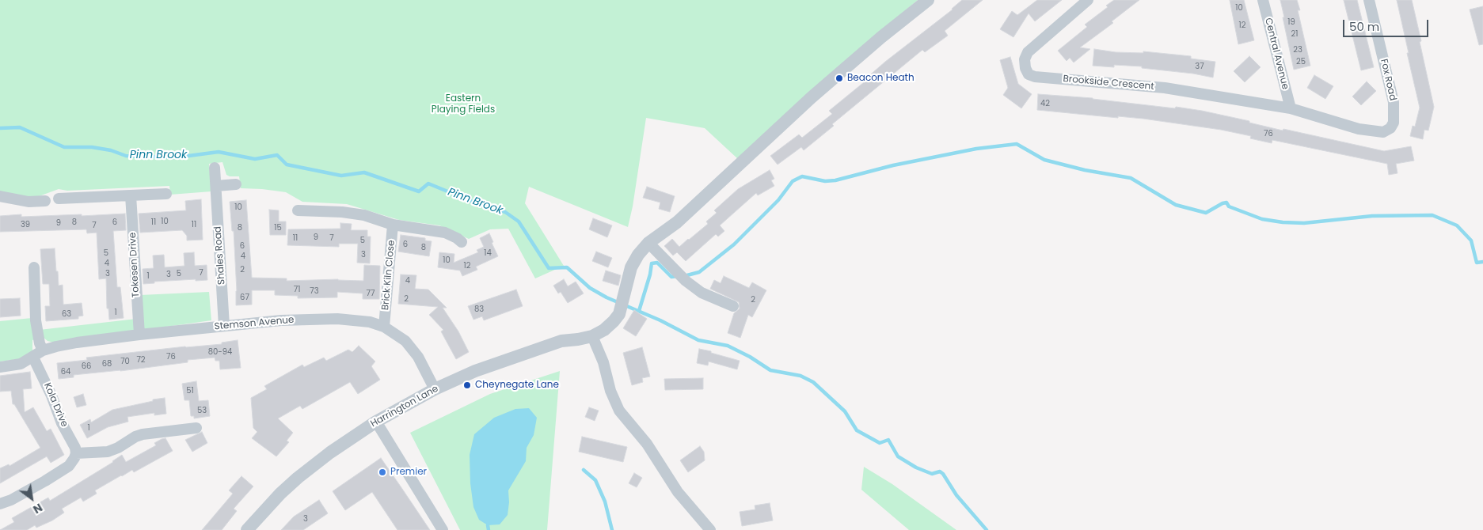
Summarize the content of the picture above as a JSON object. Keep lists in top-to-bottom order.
{
  "streets": {
    "street": [
      "Central Avenue",
      "Fox Road",
      "Brookside Crescent",
      "Shales Road",
      "Tokesen Drive",
      "Brick Kiln Close",
      "Stemson Avenue",
      "Kola Drive",
      "Harrington Lane"
    ]
  },
  "crossings": [
    ["Central Avenue", "Fox Road"],
    ["Central Avenue", "Brookside Crescent"],
    ["Fox Road", "Brookside Crescent"],
    ["Shales Road", "Stemson Avenue"],
    ["Tokesen Drive", "Stemson Avenue"],
    ["Brick Kiln Close", "Stemson Avenue"],
    ["Stemson Avenue", "Kola Drive"],
    ["Stemson Avenue", "Harrington Lane"]
  ],
  "water": ["Pinn Brook"],
  "parks": ["Eastern Playing Fields"],
  "places": ["Beacon Heath", "Cheynegate Lane", "Premier"],
  "house_numbers": [
    "10",
    "19",
    "12",
    "21",
    "23",
    "25",
    "37",
    "42",
    "76",
    "10",
    "10",
    "8",
    "6",
    "11",
    "9",
    "39",
    "11",
    "7",
    "8",
    "15",
    "9",
    "11",
    "7",
    "5",
    "6",
    "6",
    "8",
    "5",
    "14",
    "3",
    "4",
    "10",
    "4",
    "12",
    "2",
    "7",
    "3",
    "5",
    "3",
    "1",
    "4",
    "71",
    "73",
    "77",
    "67",
    "2",
    "2",
    "83",
    "1",
    "63",
    "80-94",
    "76",
    "72",
    "70",
    "68",
    "66",
    "64",
    "51",
    "53",
    "1",
    "3"
  ],
  "scale_bar": "50 m",
  "north": "bottom right"
}
